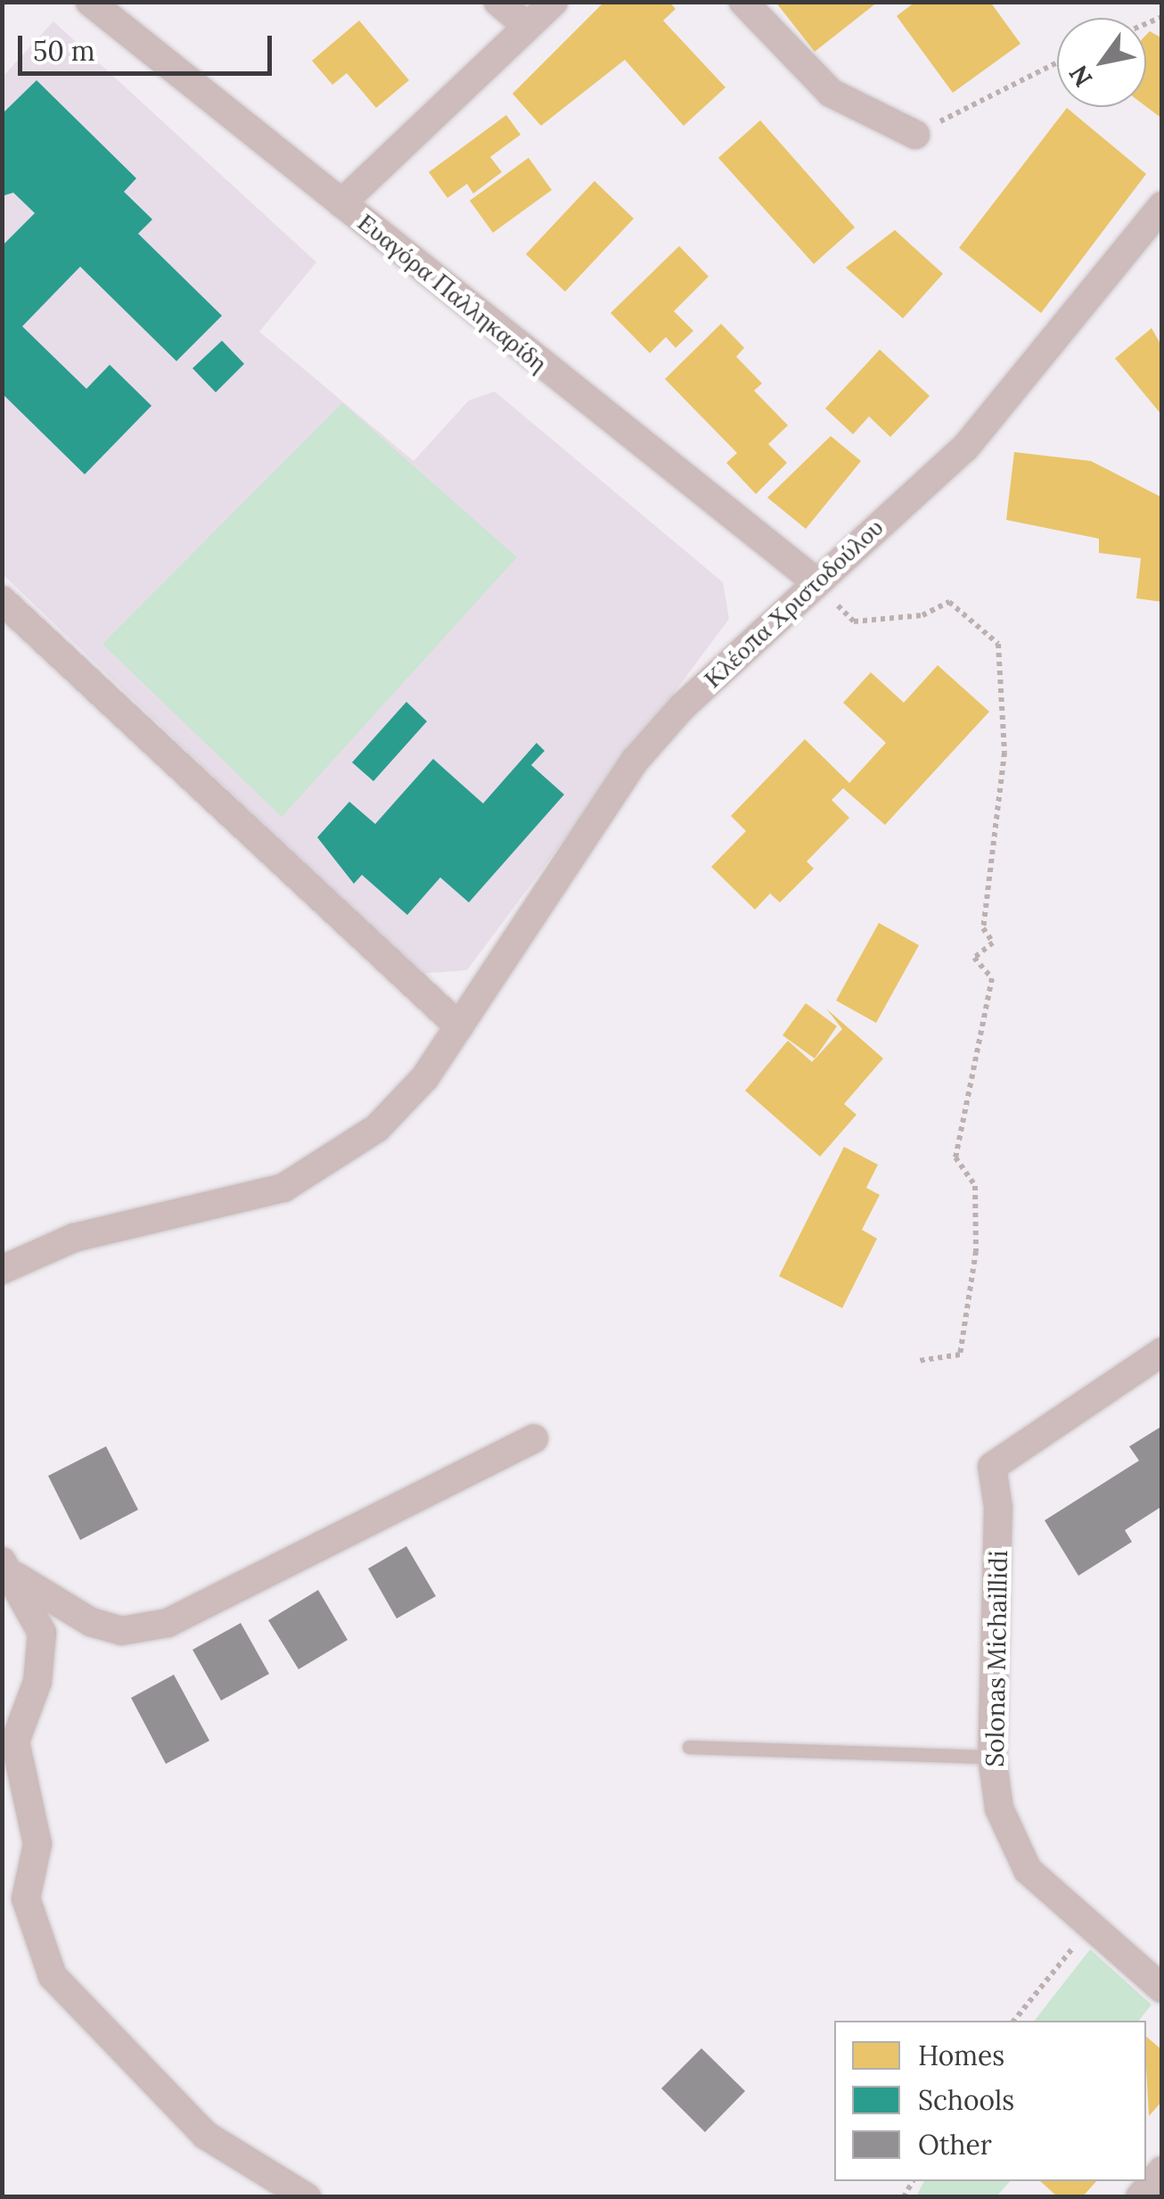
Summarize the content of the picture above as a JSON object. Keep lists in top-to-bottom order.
{
  "streets": {
    "street": ["Ευαγόρα Παλληκαρίδη", "Κλέοπα Χριστοδούλου", "Solonas Michaillidi"]
  },
  "crossings": [
    ["Ευαγόρα Παλληκαρίδη", "Κλέοπα Χριστοδούλου"]
  ],
  "legend": ["Homes", "Schools", "Other"],
  "scale_bar": "50 m",
  "north": "bottom left"
}
